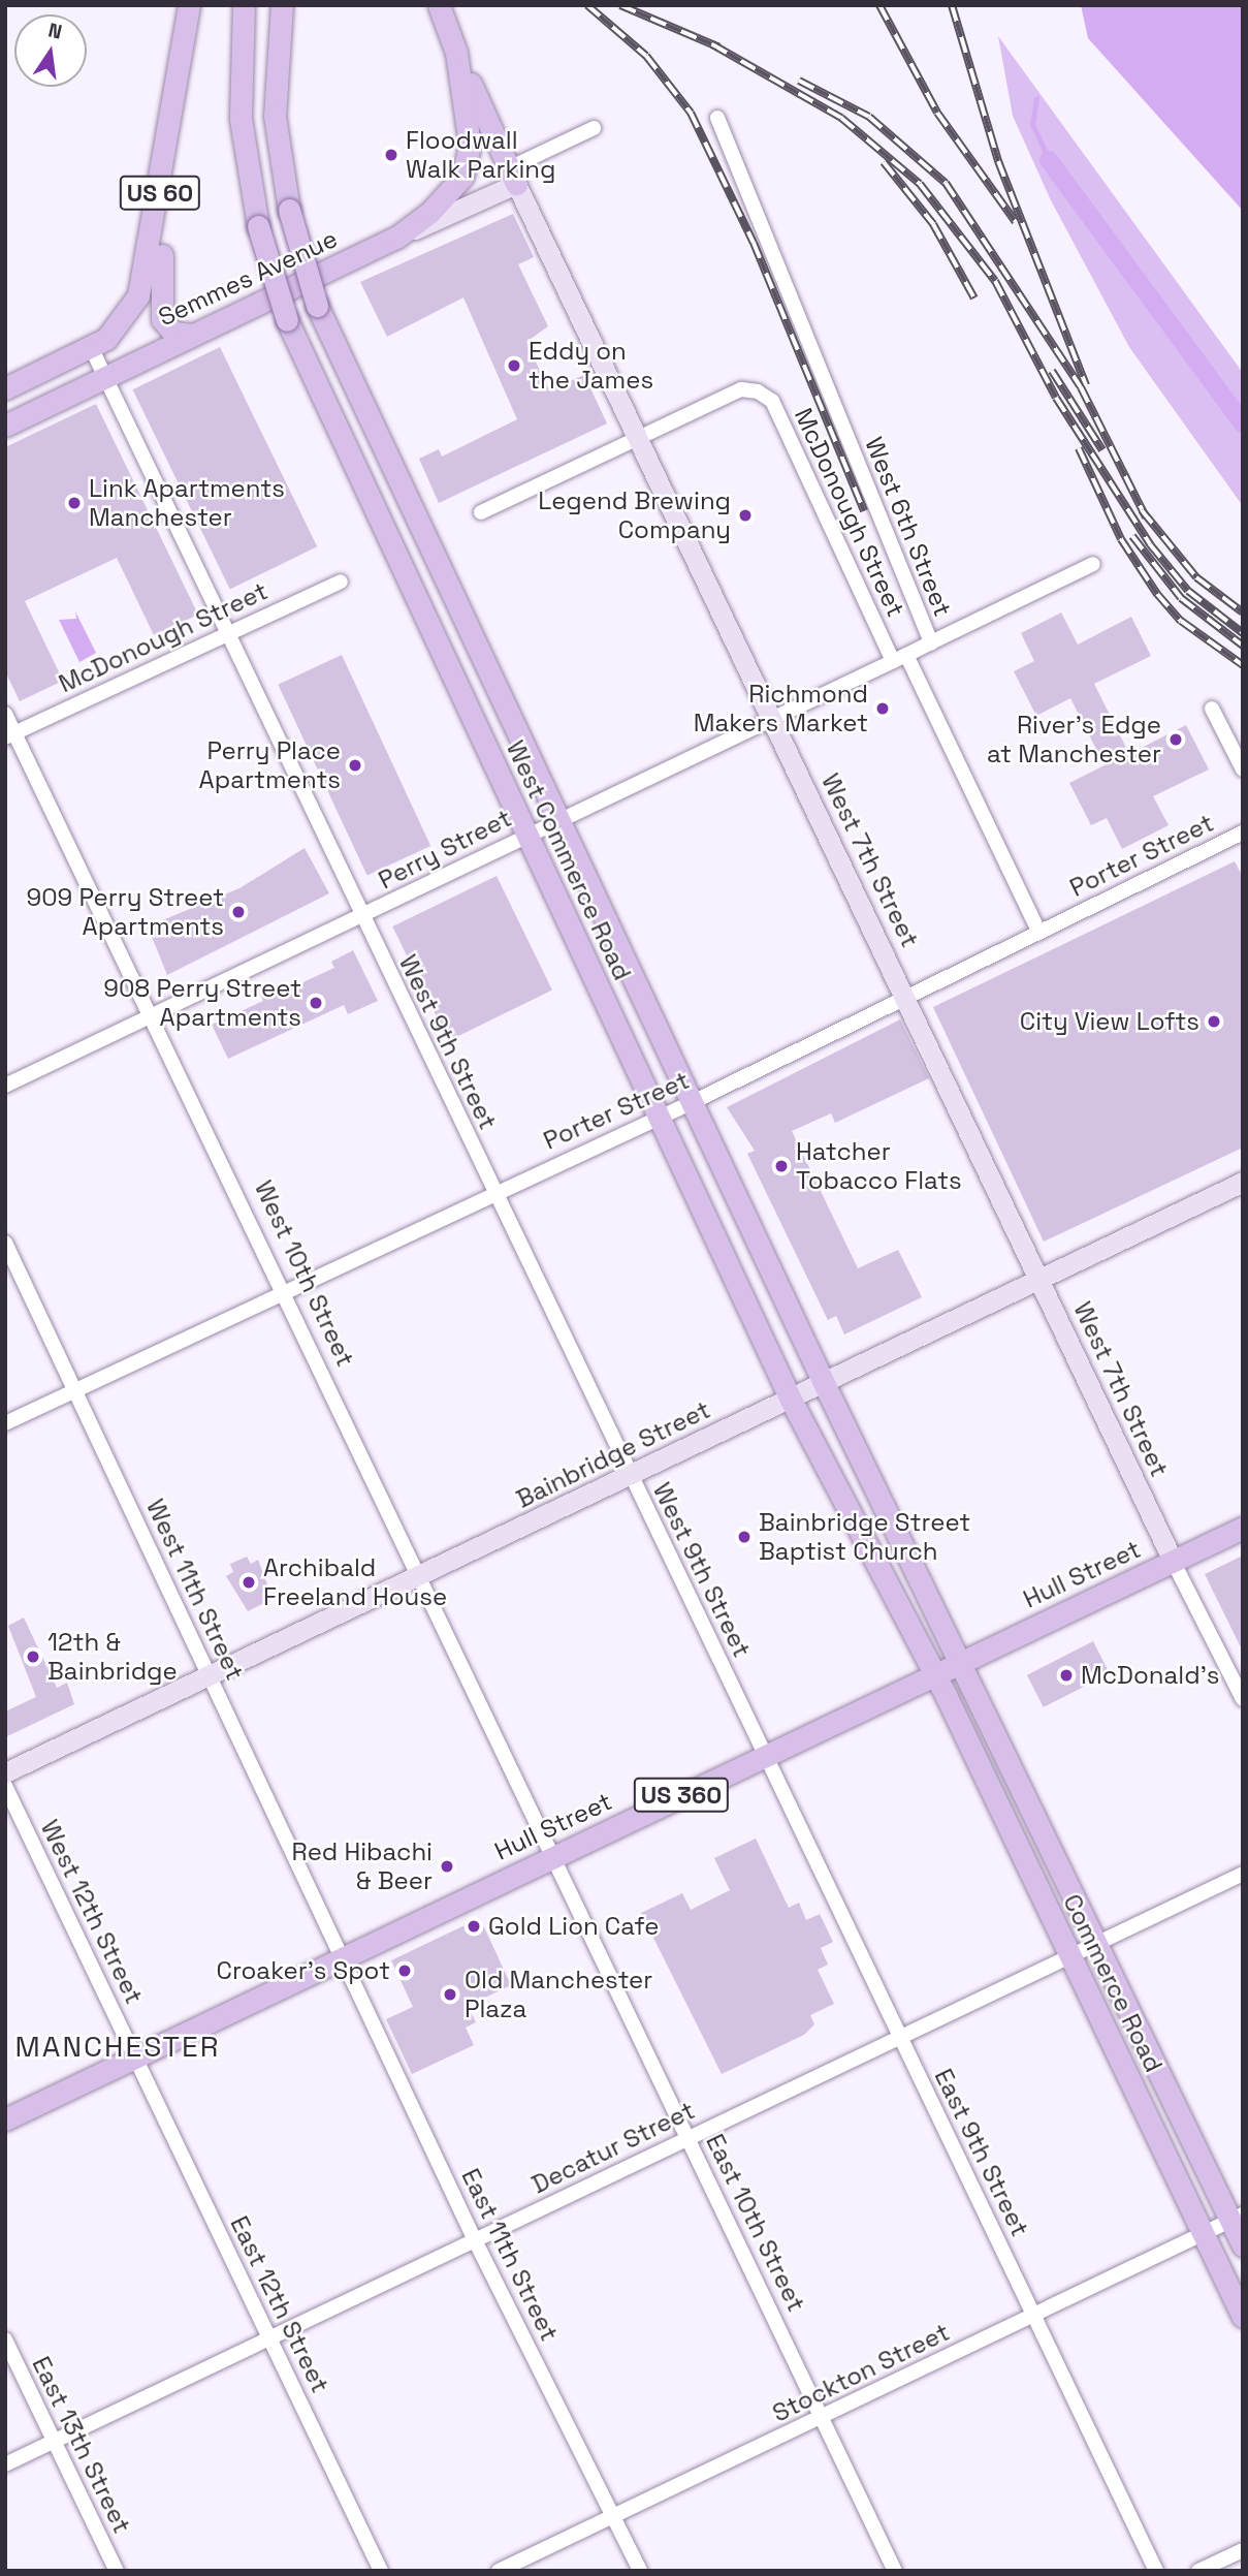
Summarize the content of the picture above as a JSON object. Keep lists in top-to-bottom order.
{
  "streets": {
    "main road": [
      "US 60",
      "Semmes Avenue",
      "West Commerce Road",
      "Hull Street",
      "US 360",
      "Commerce Road"
    ],
    "street": [
      "McDonough Street",
      "West 6th Street",
      "Perry Street",
      "Porter Street",
      "West 7th Street",
      "West 9th Street",
      "West 10th Street",
      "Bainbridge Street",
      "West 11th Street",
      "West 12th Street",
      "Decatur Street",
      "East 9th Street",
      "East 10th Street",
      "East 11th Street",
      "East 12th Street",
      "Stockton Street",
      "East 13th Street"
    ]
  },
  "crossings": [
    ["US 60", "West 9th Street"],
    ["Semmes Avenue", "West 7th Street"],
    ["Semmes Avenue", "West 9th Street"],
    ["McDonough Street", "West 6th Street"],
    ["McDonough Street", "Perry Street"],
    ["McDonough Street", "West 7th Street"],
    ["McDonough Street", "West 9th Street"],
    ["McDonough Street", "West 10th Street"],
    ["West 6th Street", "Perry Street"],
    ["Perry Street", "West Commerce Road"],
    ["Perry Street", "West 7th Street"],
    ["Perry Street", "West 9th Street"],
    ["Perry Street", "West 10th Street"],
    ["Porter Street", "West Commerce Road"],
    ["Porter Street", "West 7th Street"],
    ["Porter Street", "West 9th Street"],
    ["Porter Street", "West 10th Street"],
    ["Porter Street", "West 11th Street"],
    ["West Commerce Road", "Bainbridge Street"],
    ["West Commerce Road", "Hull Street"],
    ["West Commerce Road", "Commerce Road"],
    ["West 7th Street", "Bainbridge Street"],
    ["West 7th Street", "Hull Street"],
    ["West 9th Street", "Bainbridge Street"],
    ["West 9th Street", "Hull Street"],
    ["West 9th Street", "East 9th Street"],
    ["West 10th Street", "Bainbridge Street"],
    ["West 10th Street", "Hull Street"],
    ["West 10th Street", "East 10th Street"],
    ["Bainbridge Street", "West 11th Street"],
    ["Hull Street", "West 11th Street"],
    ["Hull Street", "West 12th Street"],
    ["Hull Street", "Commerce Road"],
    ["Hull Street", "East 9th Street"],
    ["Hull Street", "East 10th Street"],
    ["Hull Street", "East 11th Street"],
    ["Hull Street", "East 12th Street"],
    ["West 11th Street", "East 11th Street"],
    ["West 12th Street", "East 12th Street"],
    ["Commerce Road", "Decatur Street"],
    ["Commerce Road", "Stockton Street"],
    ["Decatur Street", "East 9th Street"],
    ["Decatur Street", "East 10th Street"],
    ["Decatur Street", "East 11th Street"],
    ["Decatur Street", "East 12th Street"],
    ["Decatur Street", "East 13th Street"],
    ["East 9th Street", "Stockton Street"],
    ["East 10th Street", "Stockton Street"],
    ["East 11th Street", "Stockton Street"]
  ],
  "districts": ["MANCHESTER"],
  "places": [
    "Floodwall Walk Parking",
    "Eddy on the James",
    "Link Apartments Manchester",
    "Legend Brewing Company",
    "Richmond Makers Market",
    "River's Edge at Manchester",
    "Perry Place Apartments",
    "909 Perry Street Apartments",
    "908 Perry Street Apartments",
    "City View Lofts",
    "Hatcher Tobacco Flats",
    "Bainbridge Street Baptist Church",
    "Archibald Freeland House",
    "12th & Bainbridge",
    "McDonald's",
    "Red Hibachi & Beer",
    "Gold Lion Cafe",
    "Croaker’s Spot",
    "Old Manchester Plaza"
  ],
  "north": "top"
}
